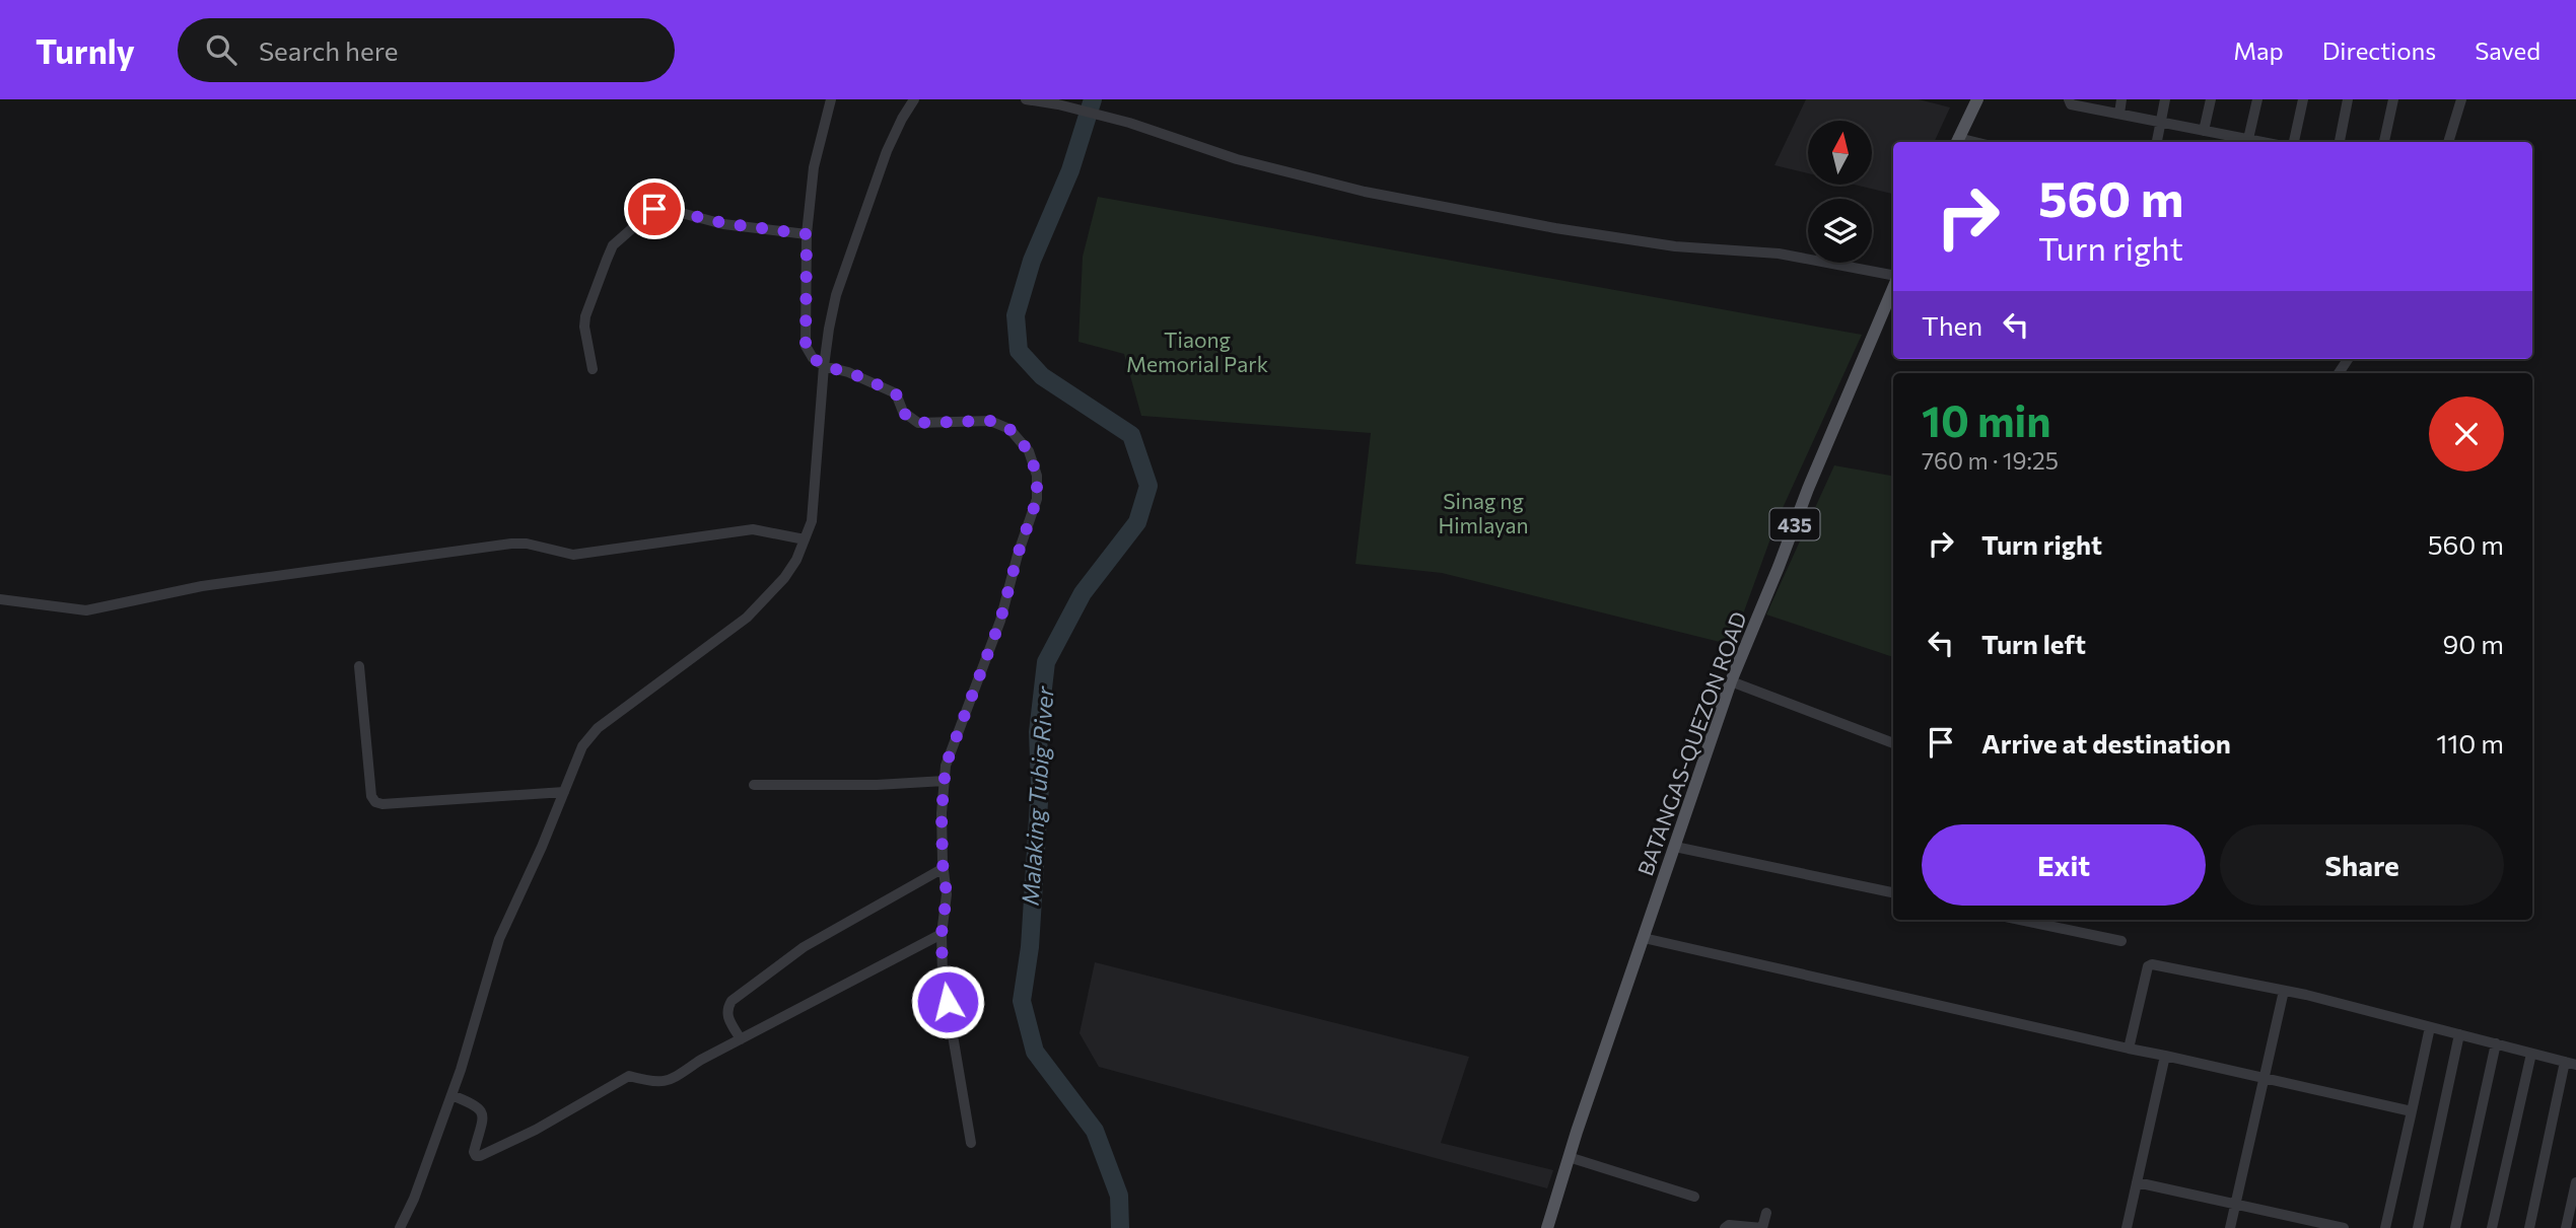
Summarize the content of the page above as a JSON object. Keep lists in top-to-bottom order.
{
  "streets": {
    "main road": ["435", "BATANGAS-QUEZON ROAD"]
  },
  "water": ["Malaking Tubig River"],
  "parks": ["Tiaong Memorial Park", "Sinag ng Himlayan"],
  "north": "top",
  "page": {
    "header": "Turnly",
    "search": "Search here",
    "nav": ["Map", "Directions", "Saved"],
    "turn": ["560 m", "Turn right"],
    "then": "Then",
    "heading": ["10 min", "760 m · 19:25"],
    "list": [
      {
        "name": "Turn right",
        "value": "560 m"
      },
      {
        "name": "Turn left",
        "value": "90 m"
      },
      {
        "name": "Arrive at destination",
        "value": "110 m"
      }
    ],
    "buttons": ["Exit", "Share"]
  }
}
